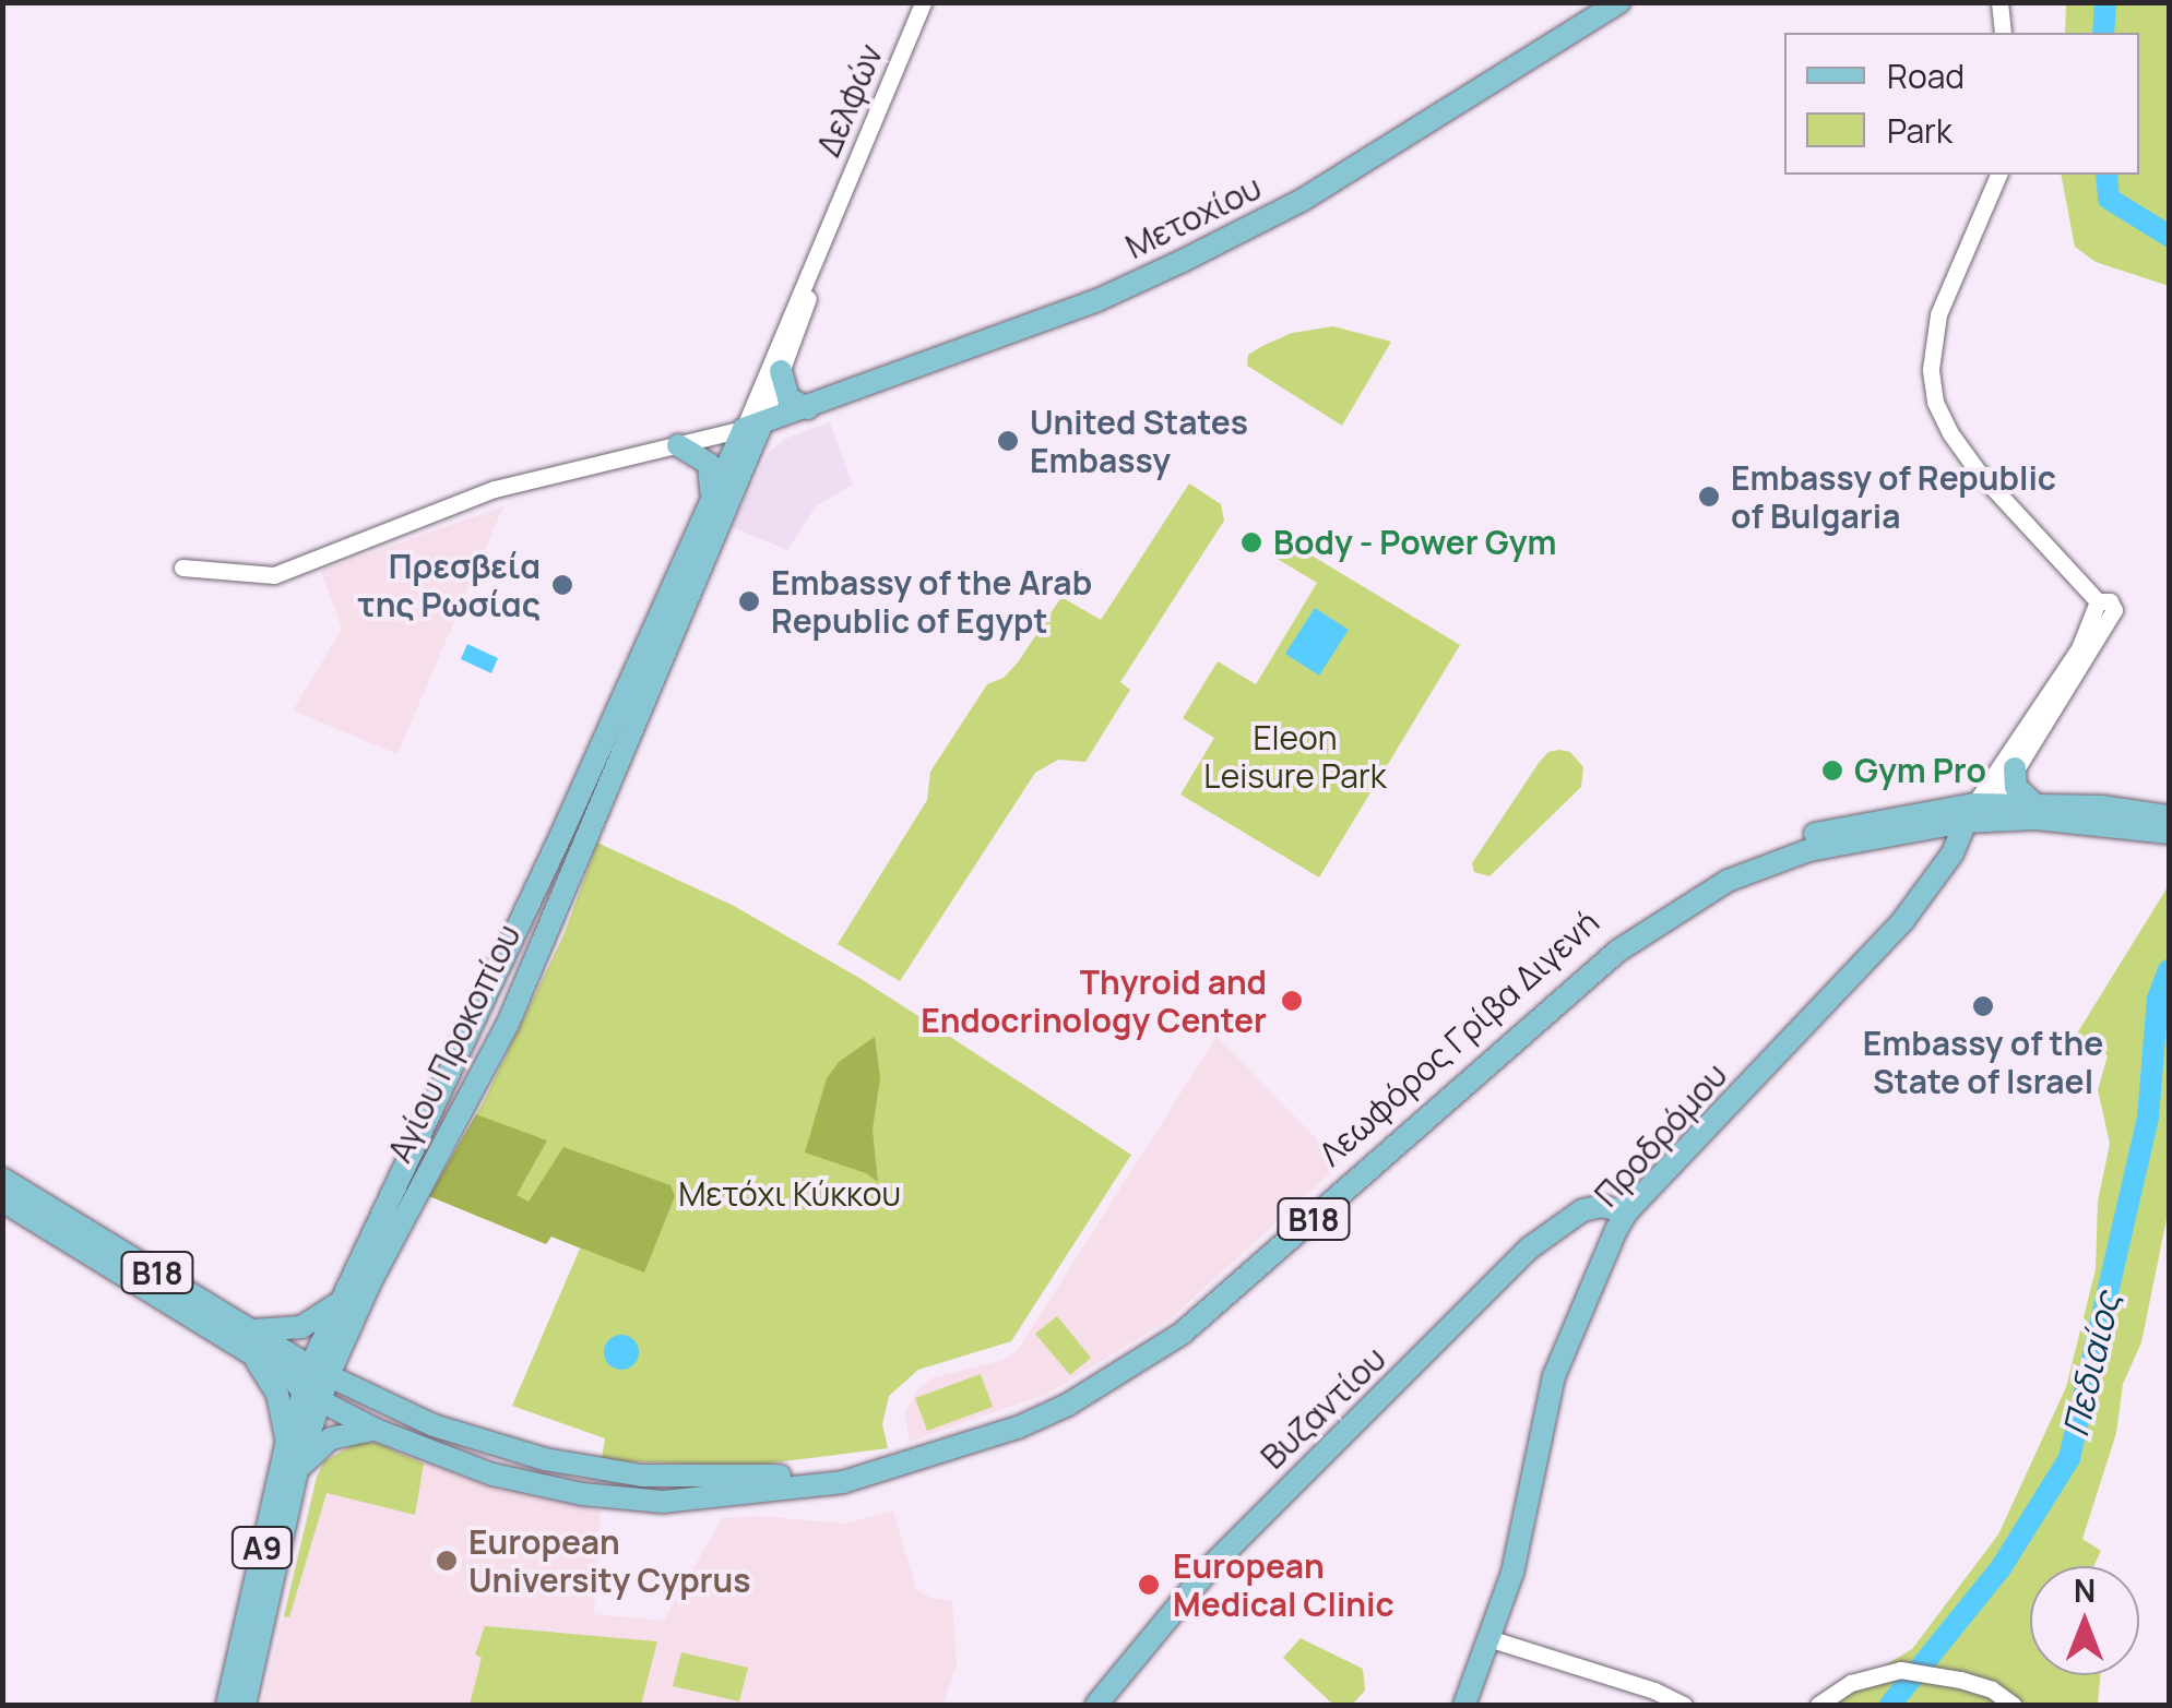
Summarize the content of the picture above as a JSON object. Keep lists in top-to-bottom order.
{
  "streets": {
    "main road": [
      "Μετοχίου",
      "Λεωφόρος Γρίβα Διγενή",
      "Αγίου Προκοπίου",
      "Προδρόμου",
      "B18",
      "Βυζαντίου",
      "A9"
    ],
    "street": ["Δελφών"]
  },
  "crossings": [
    ["Δελφών", "Μετοχίου"],
    ["Δελφών", "Αγίου Προκοπίου"],
    ["Μετοχίου", "Αγίου Προκοπίου"],
    ["Λεωφόρος Γρίβα Διγενή", "Αγίου Προκοπίου"],
    ["Λεωφόρος Γρίβα Διγενή", "Προδρόμου"],
    ["Προδρόμου", "Βυζαντίου"]
  ],
  "water": ["Πεδιαίος"],
  "parks": ["Eleon Leisure Park", "Μετόχι Κύκκου"],
  "places": [
    "United States Embassy",
    "Embassy of Republic of Bulgaria",
    "Body - Power Gym",
    "Πρεσβεία της Ρωσίας",
    "Embassy of the Arab Republic of Egypt",
    "Gym Pro",
    "Thyroid and Endocrinology Center",
    "Embassy of the State of Israel",
    "European University Cyprus",
    "European Medical Clinic"
  ],
  "legend": ["Road", "Park"],
  "north": "top"
}
